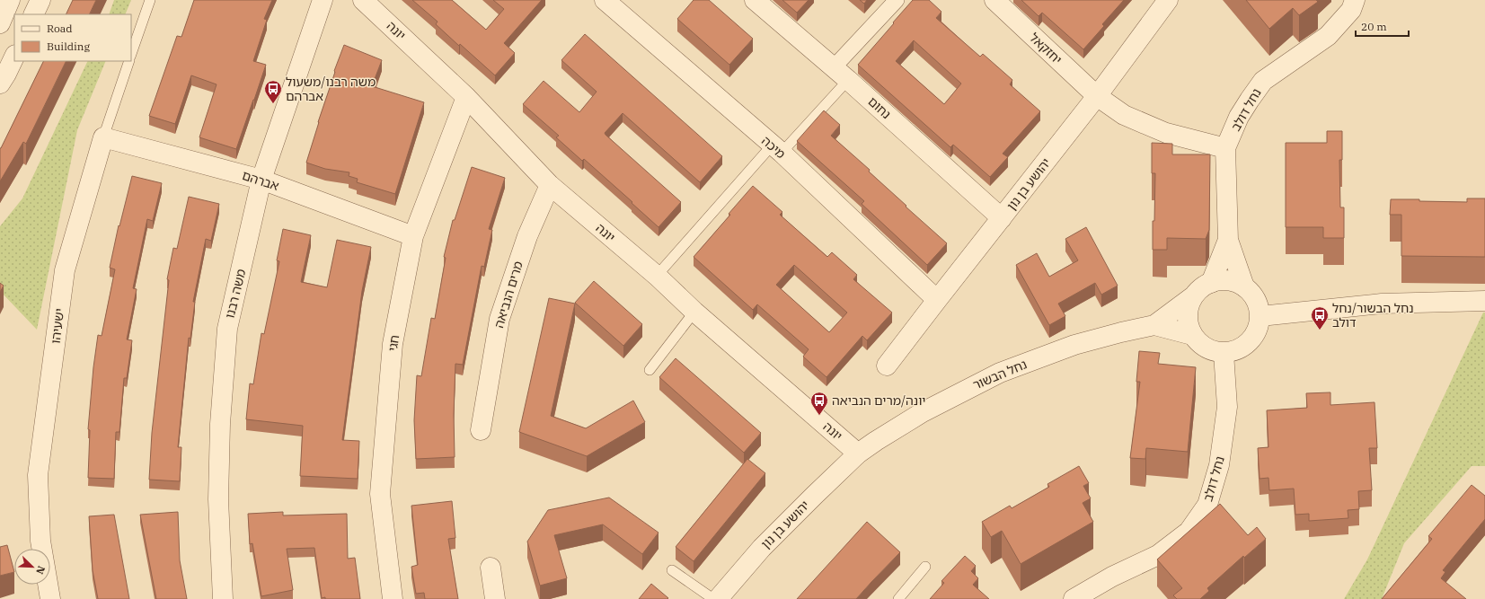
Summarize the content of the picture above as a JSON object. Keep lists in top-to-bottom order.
{
  "streets": {
    "street": [
      "יונה",
      "יחזקאל",
      "נחום",
      "נחל דולב",
      "מיכה",
      "אברהם",
      "יהושע בן נון",
      "משה רבנו",
      "מרים הנביאה",
      "ישעיהו",
      "חגי",
      "נחל הבשור"
    ]
  },
  "crossings": [
    ["יונה", "יהושע בן נון"],
    ["יונה", "מרים הנביאה"],
    ["יונה", "חגי"],
    ["יונה", "נחל הבשור"],
    ["יחזקאל", "נחל דולב"],
    ["יחזקאל", "יהושע בן נון"],
    ["נחום", "יהושע בן נון"],
    ["נחל דולב", "נחל הבשור"],
    ["מיכה", "יהושע בן נון"],
    ["אברהם", "משה רבנו"],
    ["אברהם", "ישעיהו"],
    ["אברהם", "חגי"],
    ["יהושע בן נון", "נחל הבשור"]
  ],
  "places": {
    "bus stop": ["משה רבנו/משעול אברהם", "נחל הבשור/נחל דולב", "יונה/מרים הנביאה"]
  },
  "legend": ["Road", "Building"],
  "scale_bar": "20 m",
  "north": "bottom right"
}
